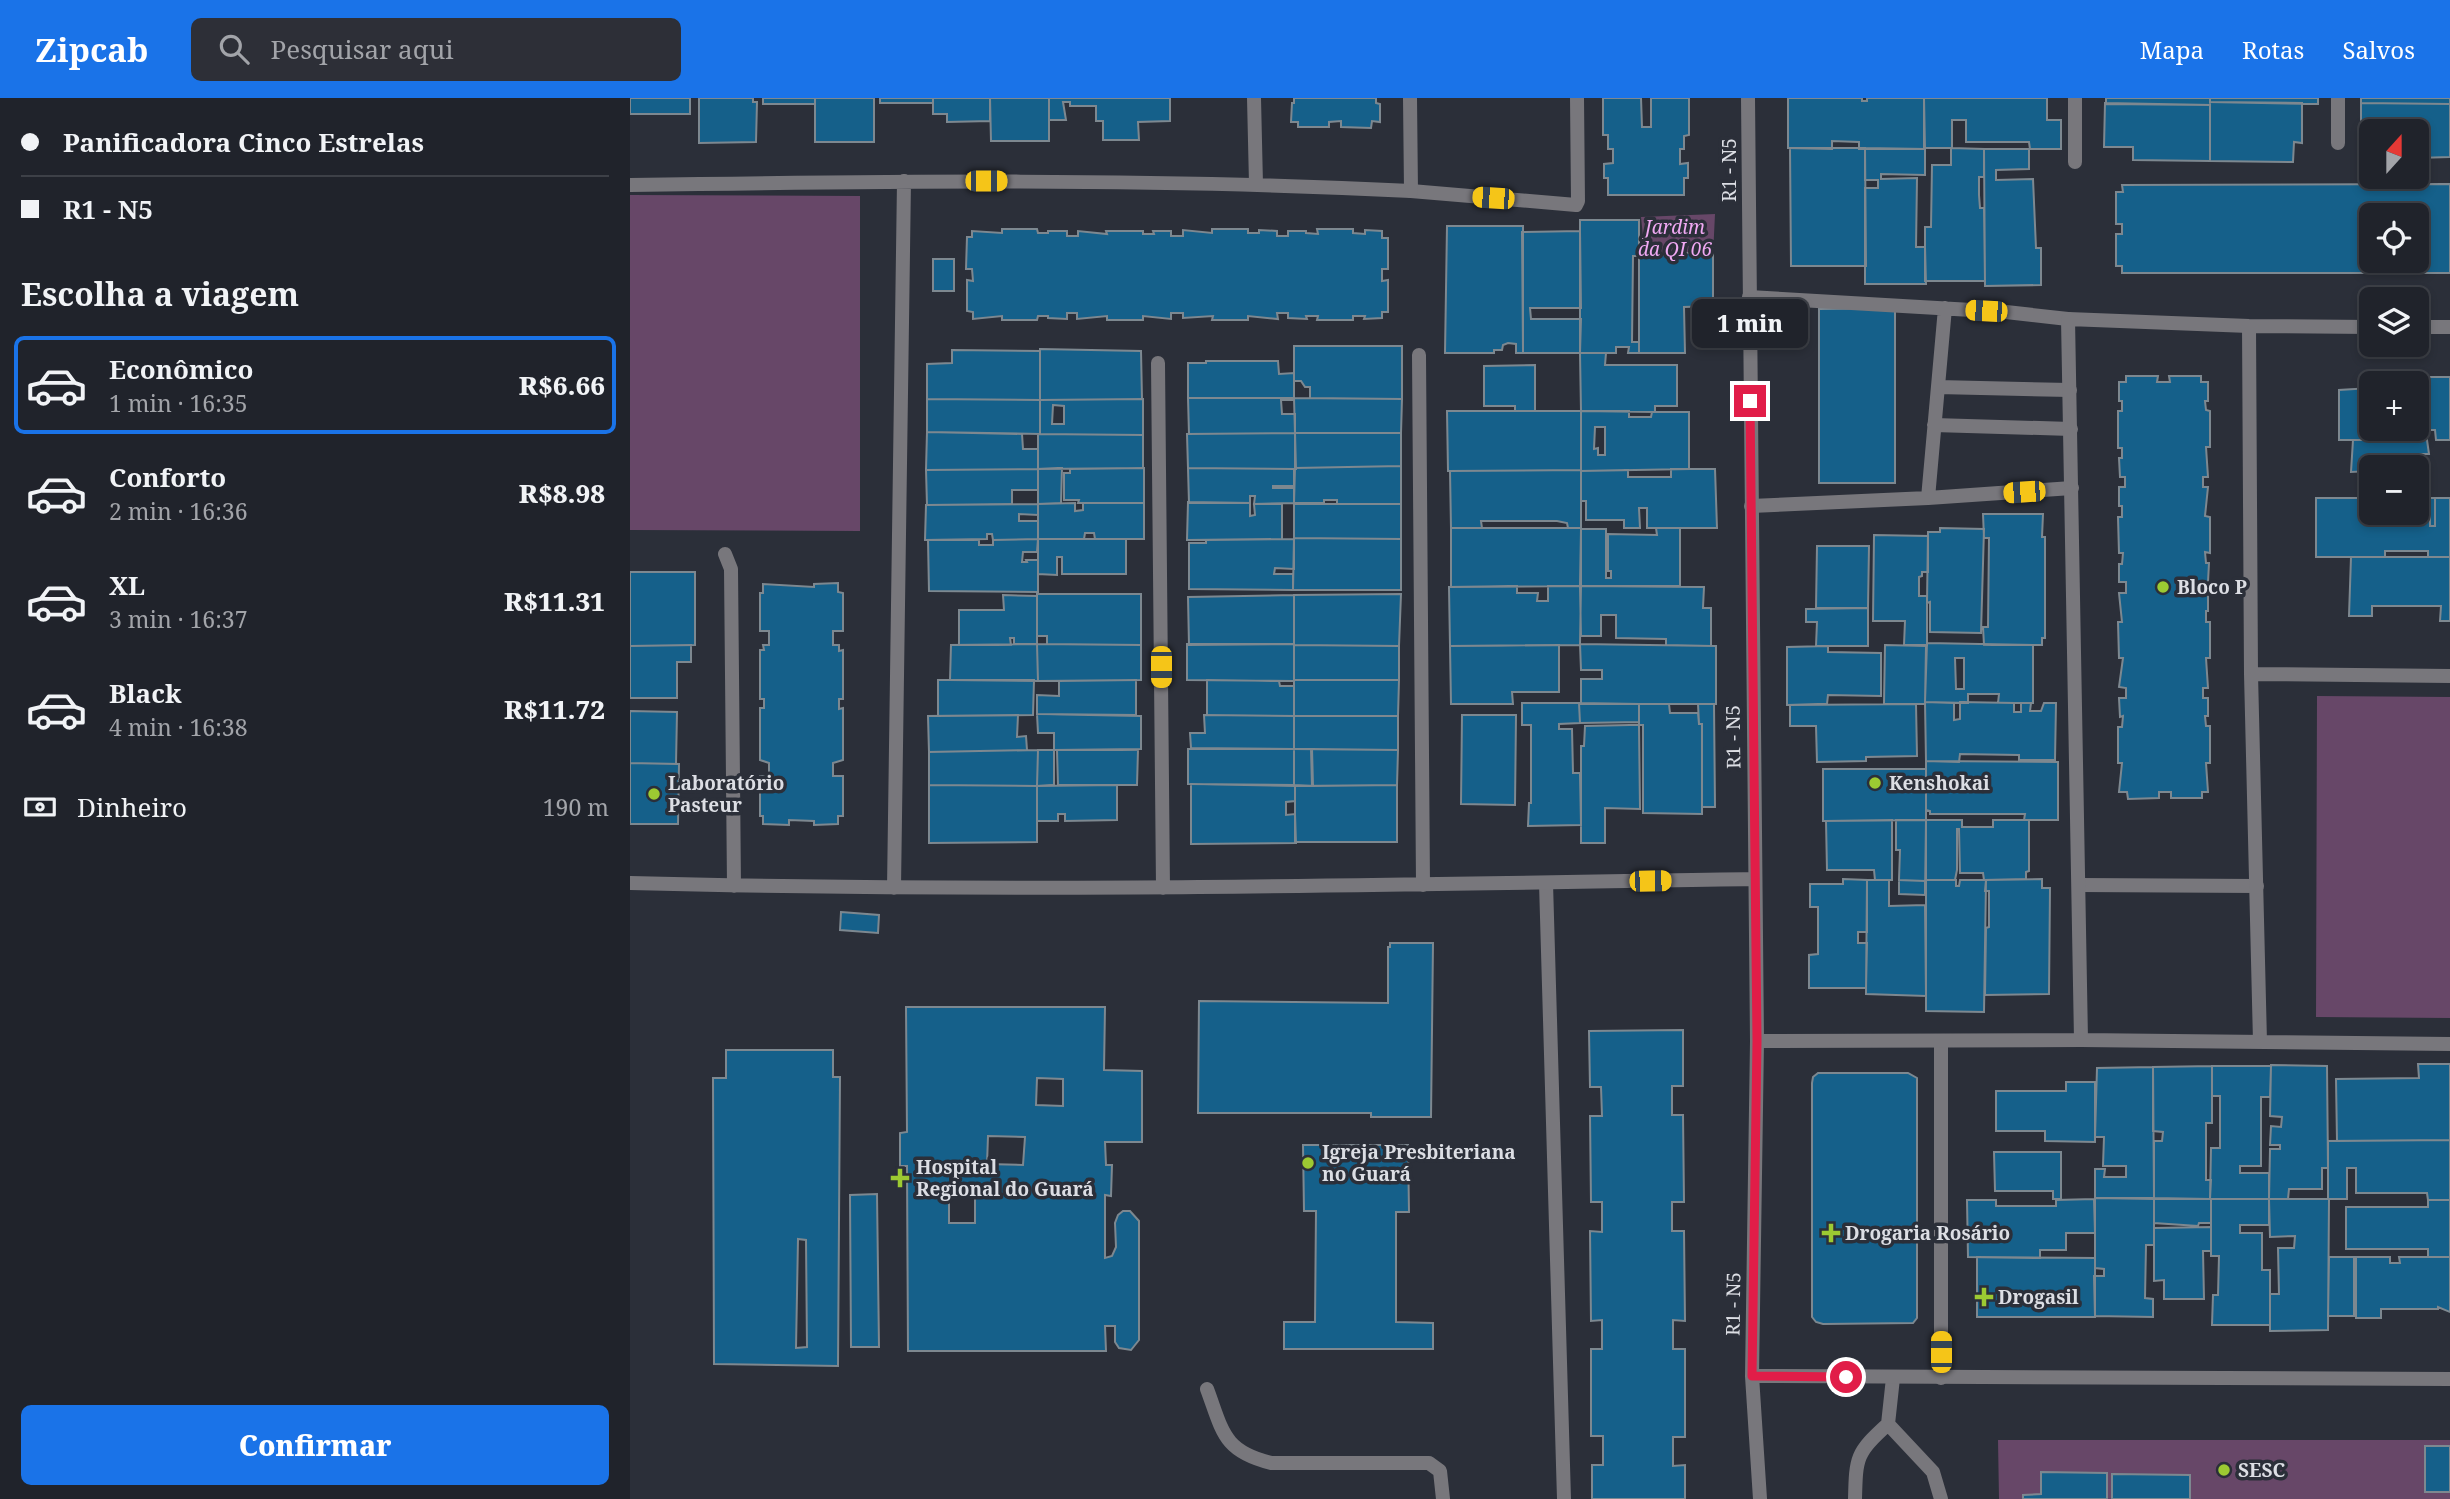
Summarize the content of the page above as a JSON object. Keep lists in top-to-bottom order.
{
  "streets": {
    "street": ["R1 - N5"]
  },
  "parks": ["Jardim da QI 06"],
  "places": {
    "other": [
      "Bloco P",
      "Kenshokai",
      "Laboratório Pasteur",
      "Igreja Presbiteriana no Guará",
      "SESC"
    ],
    "health": ["Hospital Regional do Guará", "Drogaria Rosário", "Drogasil"]
  },
  "north": "top",
  "page": {
    "header": "Zipcab",
    "search": "Pesquisar aqui",
    "nav": ["Mapa", "Rotas", "Salvos"],
    "banner": ["Panificadora Cinco Estrelas", "R1 - N5"],
    "map_buttons": ["+", "−"],
    "heading": "Escolha a viagem",
    "bubble": "1 min",
    "list": [
      {
        "name": "Econômico",
        "note": "1 min · 16:35",
        "value": "R$6.66"
      },
      {
        "name": "Conforto",
        "note": "2 min · 16:36",
        "value": "R$8.98"
      },
      {
        "name": "XL",
        "note": "3 min · 16:37",
        "value": "R$11.31"
      },
      {
        "name": "Black",
        "note": "4 min · 16:38",
        "value": "R$11.72"
      }
    ],
    "pay": ["Dinheiro", "190 m"],
    "buttons": "Confirmar"
  }
}
